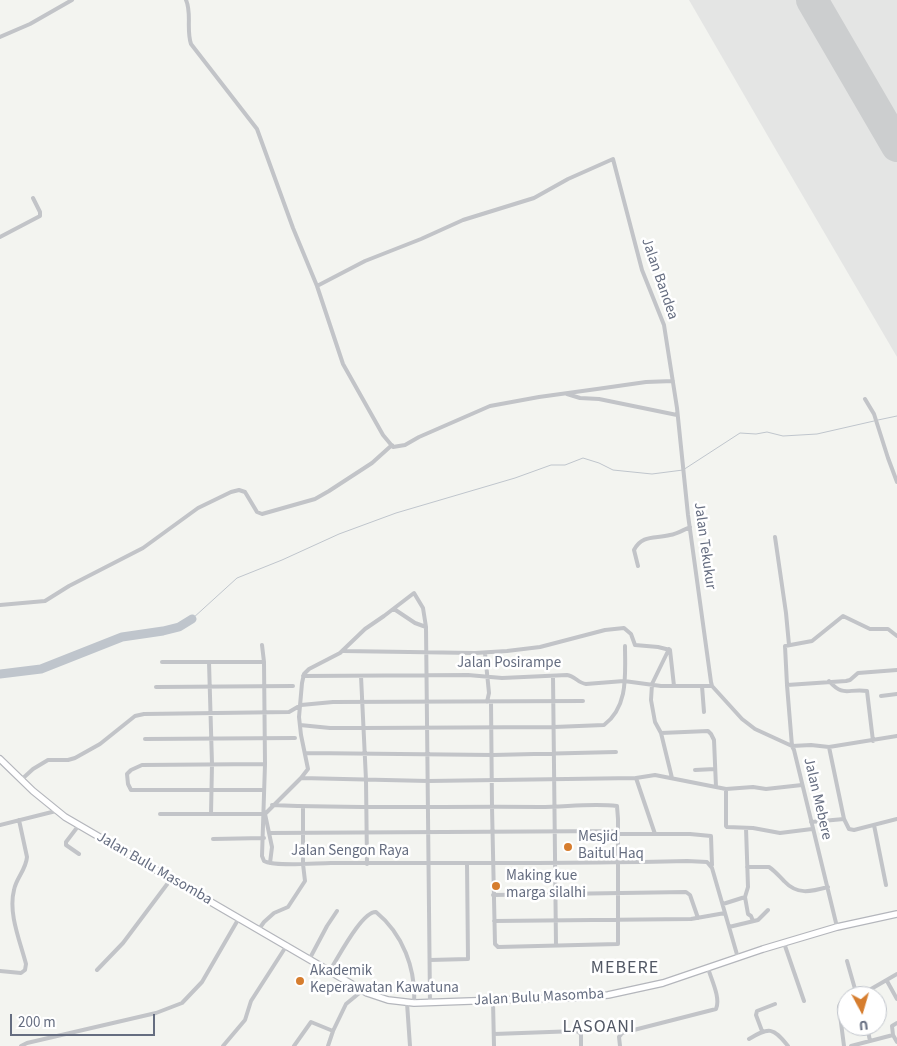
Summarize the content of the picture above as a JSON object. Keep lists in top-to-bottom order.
{
  "streets": {
    "street": [
      "Jalan Bandea",
      "Jalan Tekukur",
      "Jalan Posirampe",
      "Jalan Mebere",
      "Jalan Sengon Raya",
      "Jalan Bulu Masomba"
    ]
  },
  "crossings": [
    ["Jalan Bandea", "Jalan Tekukur"],
    ["Jalan Tekukur", "Jalan Posirampe"],
    ["Jalan Tekukur", "Jalan Mebere"],
    ["Jalan Posirampe", "Jalan Mebere"],
    ["Jalan Mebere", "Jalan Bulu Masomba"],
    ["Jalan Sengon Raya", "Jalan Bulu Masomba"]
  ],
  "districts": ["MEBERE", "LASOANI"],
  "places": ["Mesjid Baitul Haq", "Making kue marga silalhi", "Akademik Keperawatan Kawatuna"],
  "scale_bar": "200 m",
  "north": "bottom"
}
